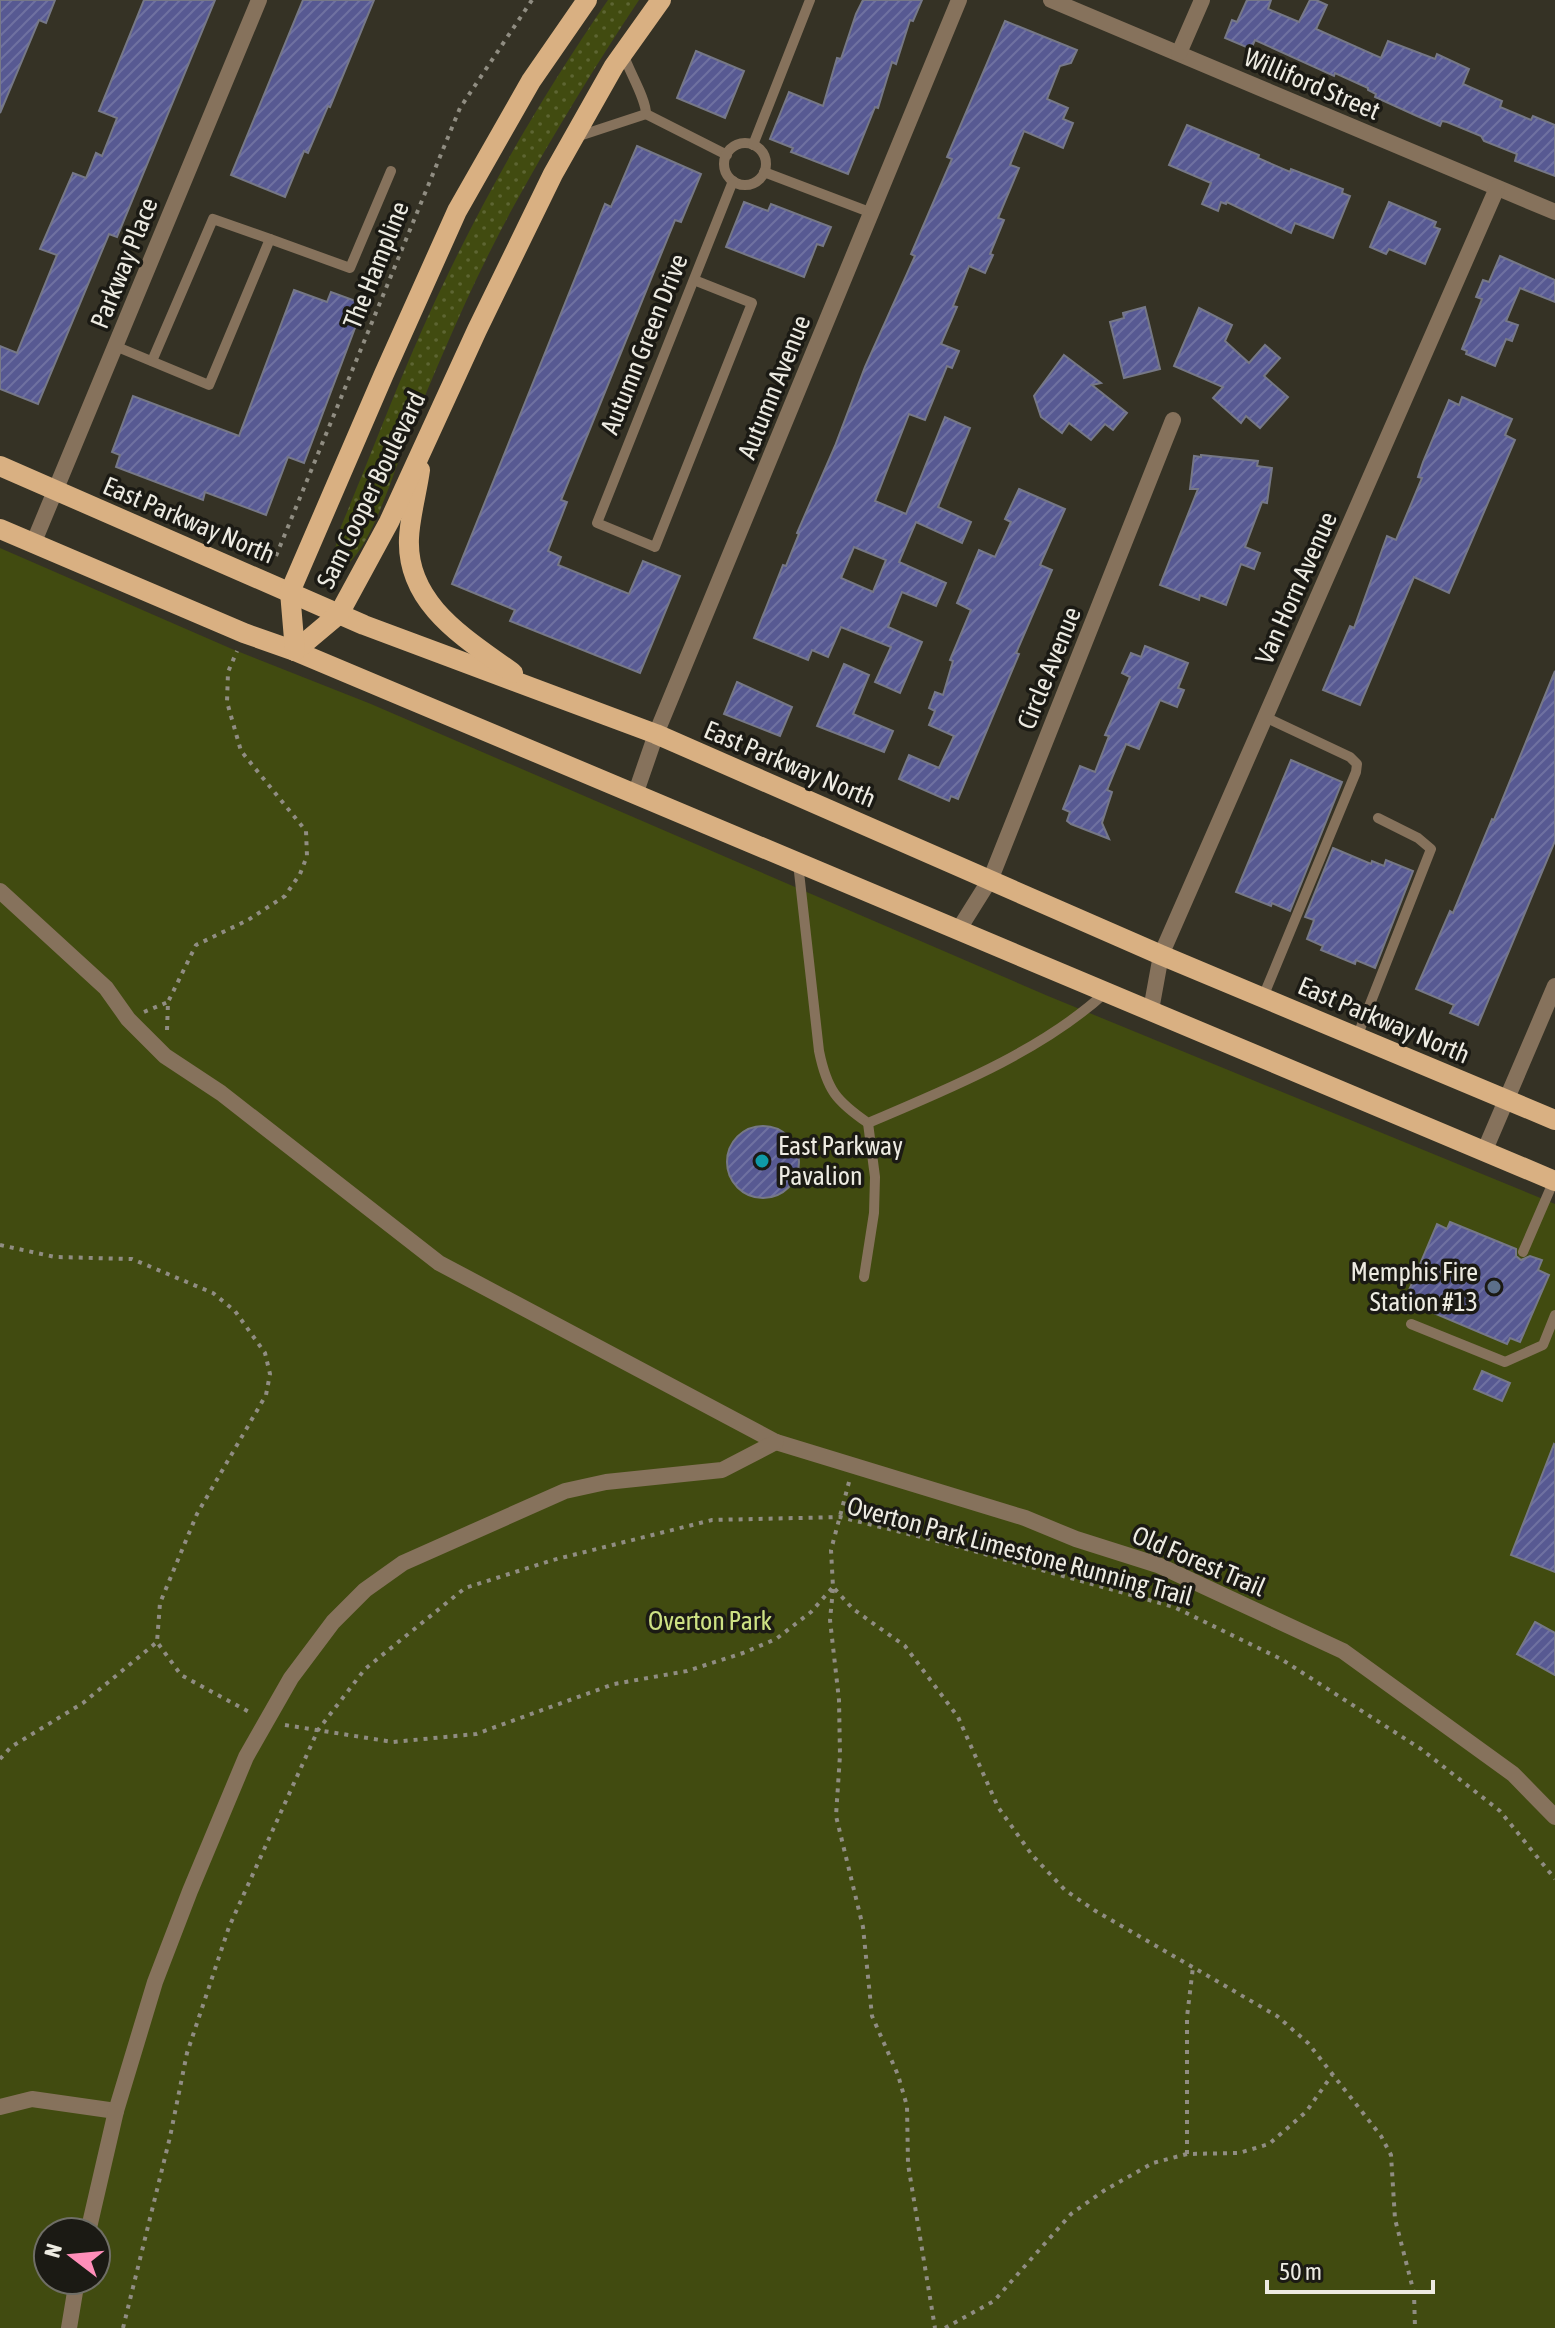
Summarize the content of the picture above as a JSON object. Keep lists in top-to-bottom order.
{
  "streets": {
    "main road": ["Sam Cooper Boulevard", "East Parkway North"],
    "street": [
      "Williford Street",
      "Parkway Place",
      "Autumn Avenue",
      "Van Horn Avenue",
      "Circle Avenue",
      "Old Forest Trail"
    ],
    "lane": ["Autumn Green Drive"],
    "path": ["The Hampline", "Overton Park Limestone Running Trail"]
  },
  "crossings": [
    ["Williford Street", "Van Horn Avenue"],
    ["Parkway Place", "East Parkway North"],
    ["Autumn Avenue", "East Parkway North"],
    ["Sam Cooper Boulevard", "East Parkway North"],
    ["East Parkway North", "Van Horn Avenue"],
    ["East Parkway North", "Circle Avenue"]
  ],
  "parks": ["Overton Park"],
  "places": ["East Parkway Pavalion", "Memphis Fire Station #13"],
  "scale_bar": "50 m",
  "north": "left"
}
